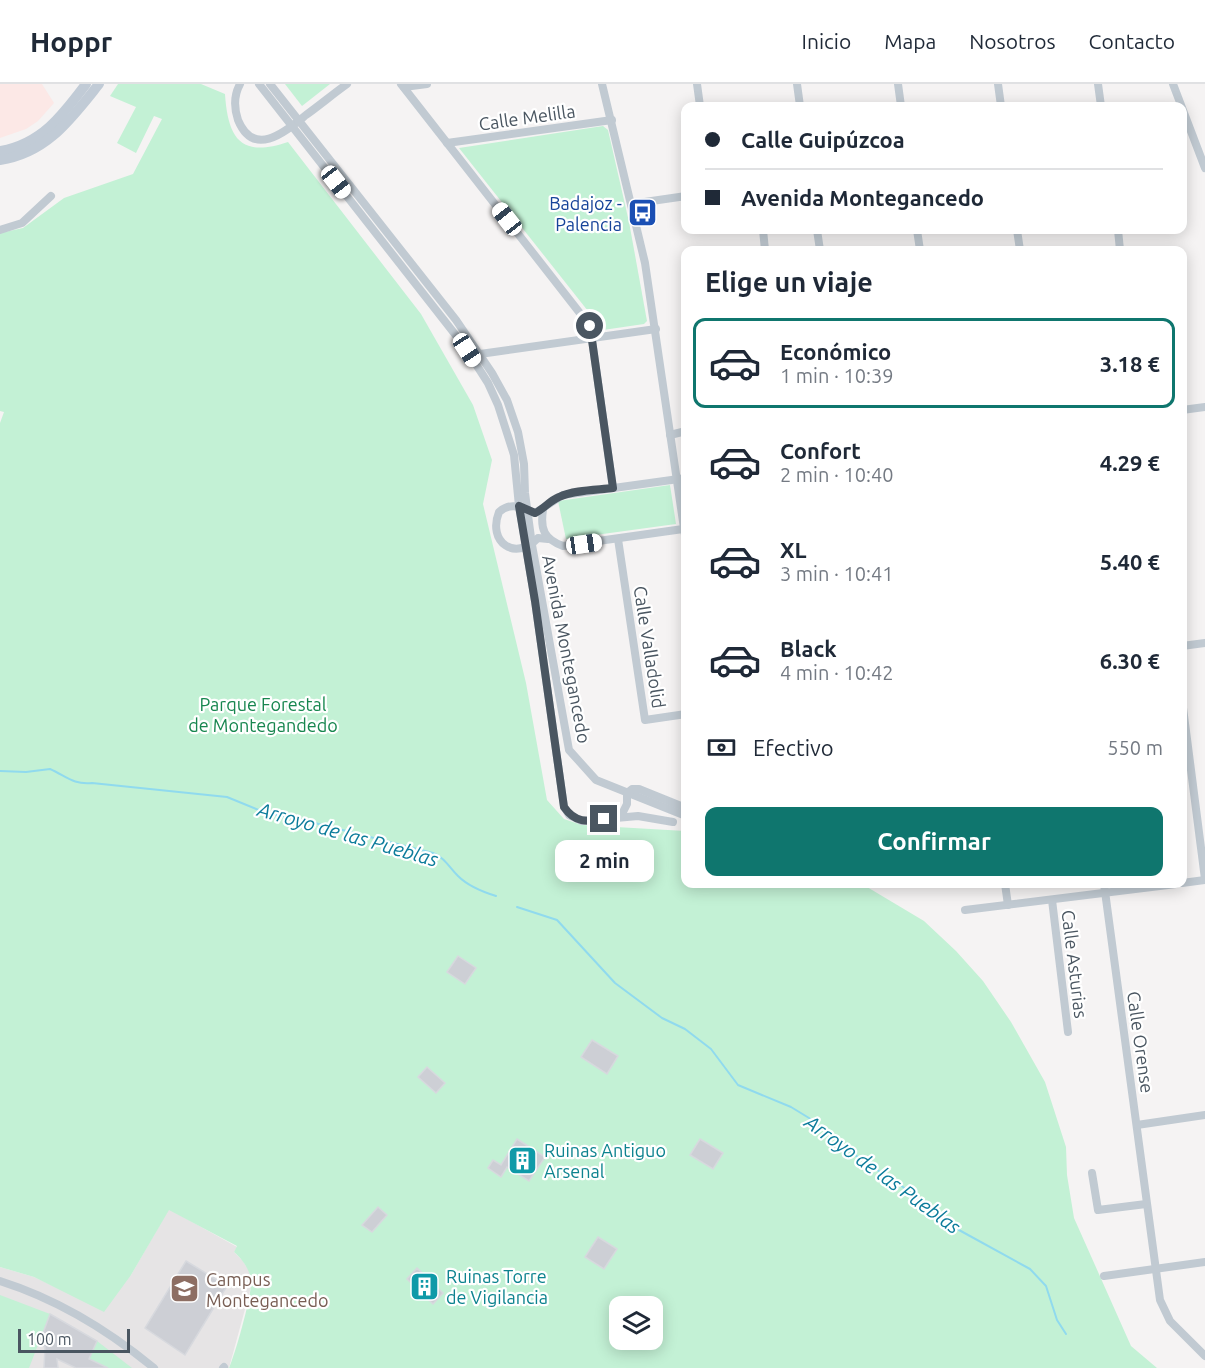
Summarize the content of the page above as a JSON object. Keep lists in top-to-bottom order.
{
  "streets": {
    "street": [
      "Calle Melilla",
      "Calle Valladolid",
      "Avenida Montegancedo",
      "Calle Asturias",
      "Calle Orense"
    ]
  },
  "water": ["Arroyo de las Pueblas"],
  "parks": ["Parque Forestal de Montegandedo"],
  "places": {
    "bus stop": ["Badajoz - Palencia"],
    "building": ["Ruinas Antiguo Arsenal", "Ruinas Torre de Vigilancia"],
    "school or university": ["Campus Montegancedo"]
  },
  "scale_bar": "100 m",
  "page": {
    "header": "Hoppr",
    "nav": [
      "Inicio",
      "Mapa",
      "Nosotros",
      "Contacto"
    ],
    "banner": ["Calle Guipúzcoa", "Avenida Montegancedo"],
    "heading": "Elige un viaje",
    "list": [
      {
        "name": "Económico",
        "note": "1 min · 10:39",
        "value": "3.18 €"
      },
      {
        "name": "Confort",
        "note": "2 min · 10:40",
        "value": "4.29 €"
      },
      {
        "name": "XL",
        "note": "3 min · 10:41",
        "value": "5.40 €"
      },
      {
        "name": "Black",
        "note": "4 min · 10:42",
        "value": "6.30 €"
      }
    ],
    "pay": ["Efectivo", "550 m"],
    "buttons": "Confirmar",
    "bubble": "2 min",
    "scale": "100 m"
  }
}
